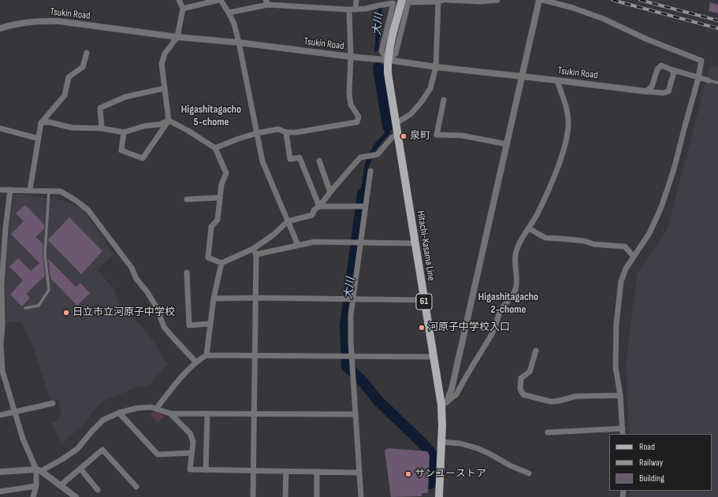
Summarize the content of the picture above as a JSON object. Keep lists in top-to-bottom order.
{
  "streets": {
    "main road": ["Hitachi-Kasama Line", "61"],
    "street": ["Tsukin Road"]
  },
  "crossings": [
    ["Tsukin Road", "Hitachi-Kasama Line"]
  ],
  "districts": ["Higashitagacho 5-chome", "Higashitagacho 2-chome"],
  "water": ["大川"],
  "places": [
    "泉町",
    "日立市立河原子中学校",
    "河原子中学校入口",
    "サンユーストア"
  ],
  "legend": ["Road", "Railway", "Building"]
}
